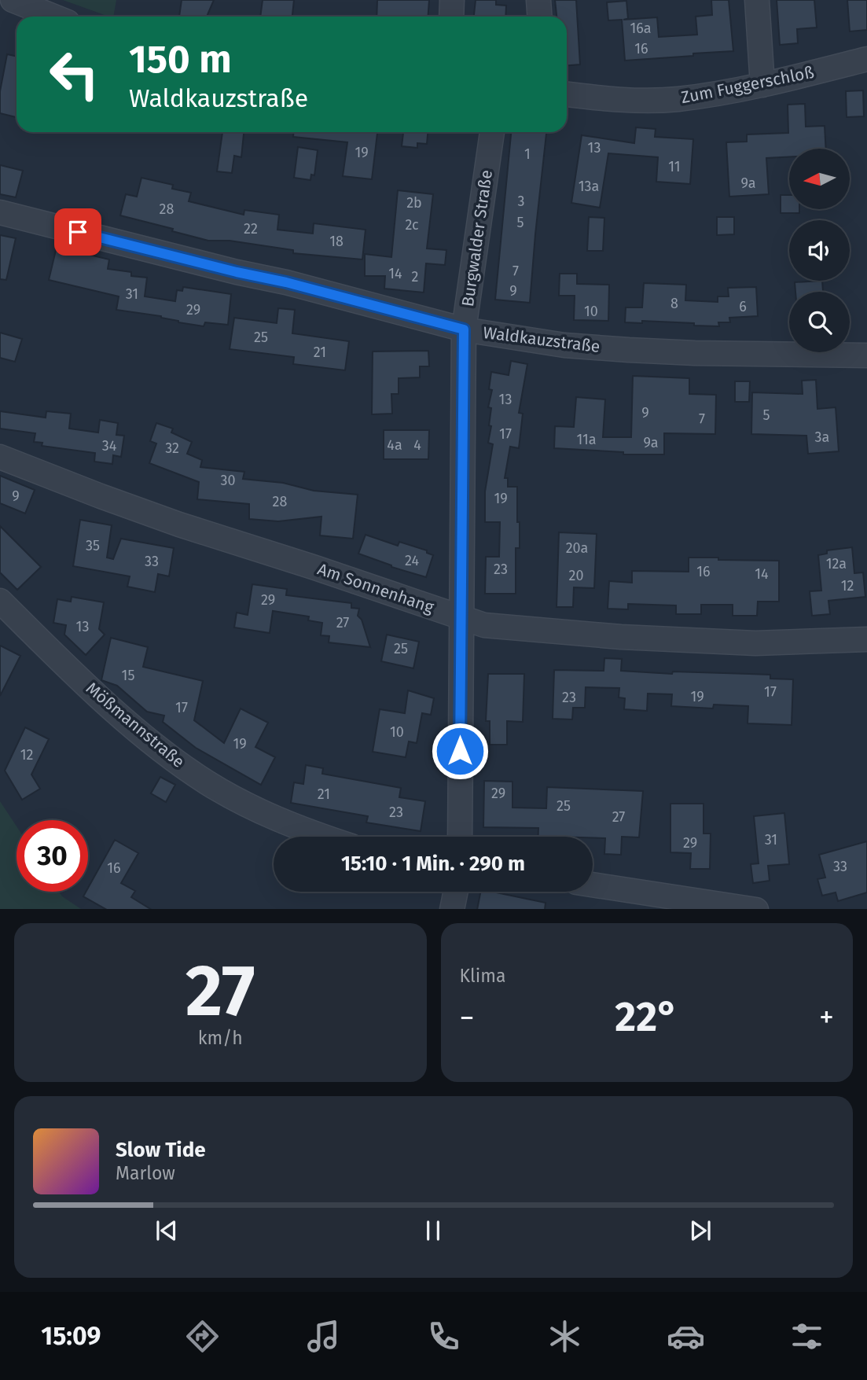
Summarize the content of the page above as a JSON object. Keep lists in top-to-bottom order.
{
  "streets": {
    "street": [
      "Zum Fuggerschloß",
      "Burgwalder Straße",
      "Waldkauzstraße",
      "Am Sonnenhang",
      "Mößmannstraße"
    ]
  },
  "crossings": [
    ["Burgwalder Straße", "Waldkauzstraße"],
    ["Burgwalder Straße", "Am Sonnenhang"]
  ],
  "house_numbers": [
    "16a",
    "16",
    "13",
    "19",
    "1",
    "11",
    "9a",
    "13a",
    "3",
    "2b",
    "28",
    "5",
    "2c",
    "22",
    "18",
    "7",
    "14",
    "2",
    "9",
    "31",
    "8",
    "6",
    "29",
    "10",
    "25",
    "21",
    "13",
    "9",
    "5",
    "7",
    "17",
    "3a",
    "11a",
    "9a",
    "4a",
    "4",
    "34",
    "32",
    "30",
    "9",
    "19",
    "28",
    "35",
    "20a",
    "24",
    "33",
    "12a",
    "23",
    "16",
    "14",
    "20",
    "12",
    "29",
    "27",
    "13",
    "25",
    "15",
    "17",
    "19",
    "23",
    "17",
    "10",
    "19",
    "12",
    "29",
    "21",
    "25",
    "23",
    "27",
    "31",
    "29",
    "33",
    "16"
  ],
  "north": "left",
  "page": {
    "turn": ["150 m", "Waldkauzstraße"],
    "limit": "30",
    "trip": "15:10 · 1 Min. · 290 m",
    "tile": [
      ["27", "km/h"],
      "Klima"
    ],
    "heat": ["−", "22°", "+"],
    "song": ["Slow Tide", "Marlow"],
    "tabs": "15:09"
  }
}
